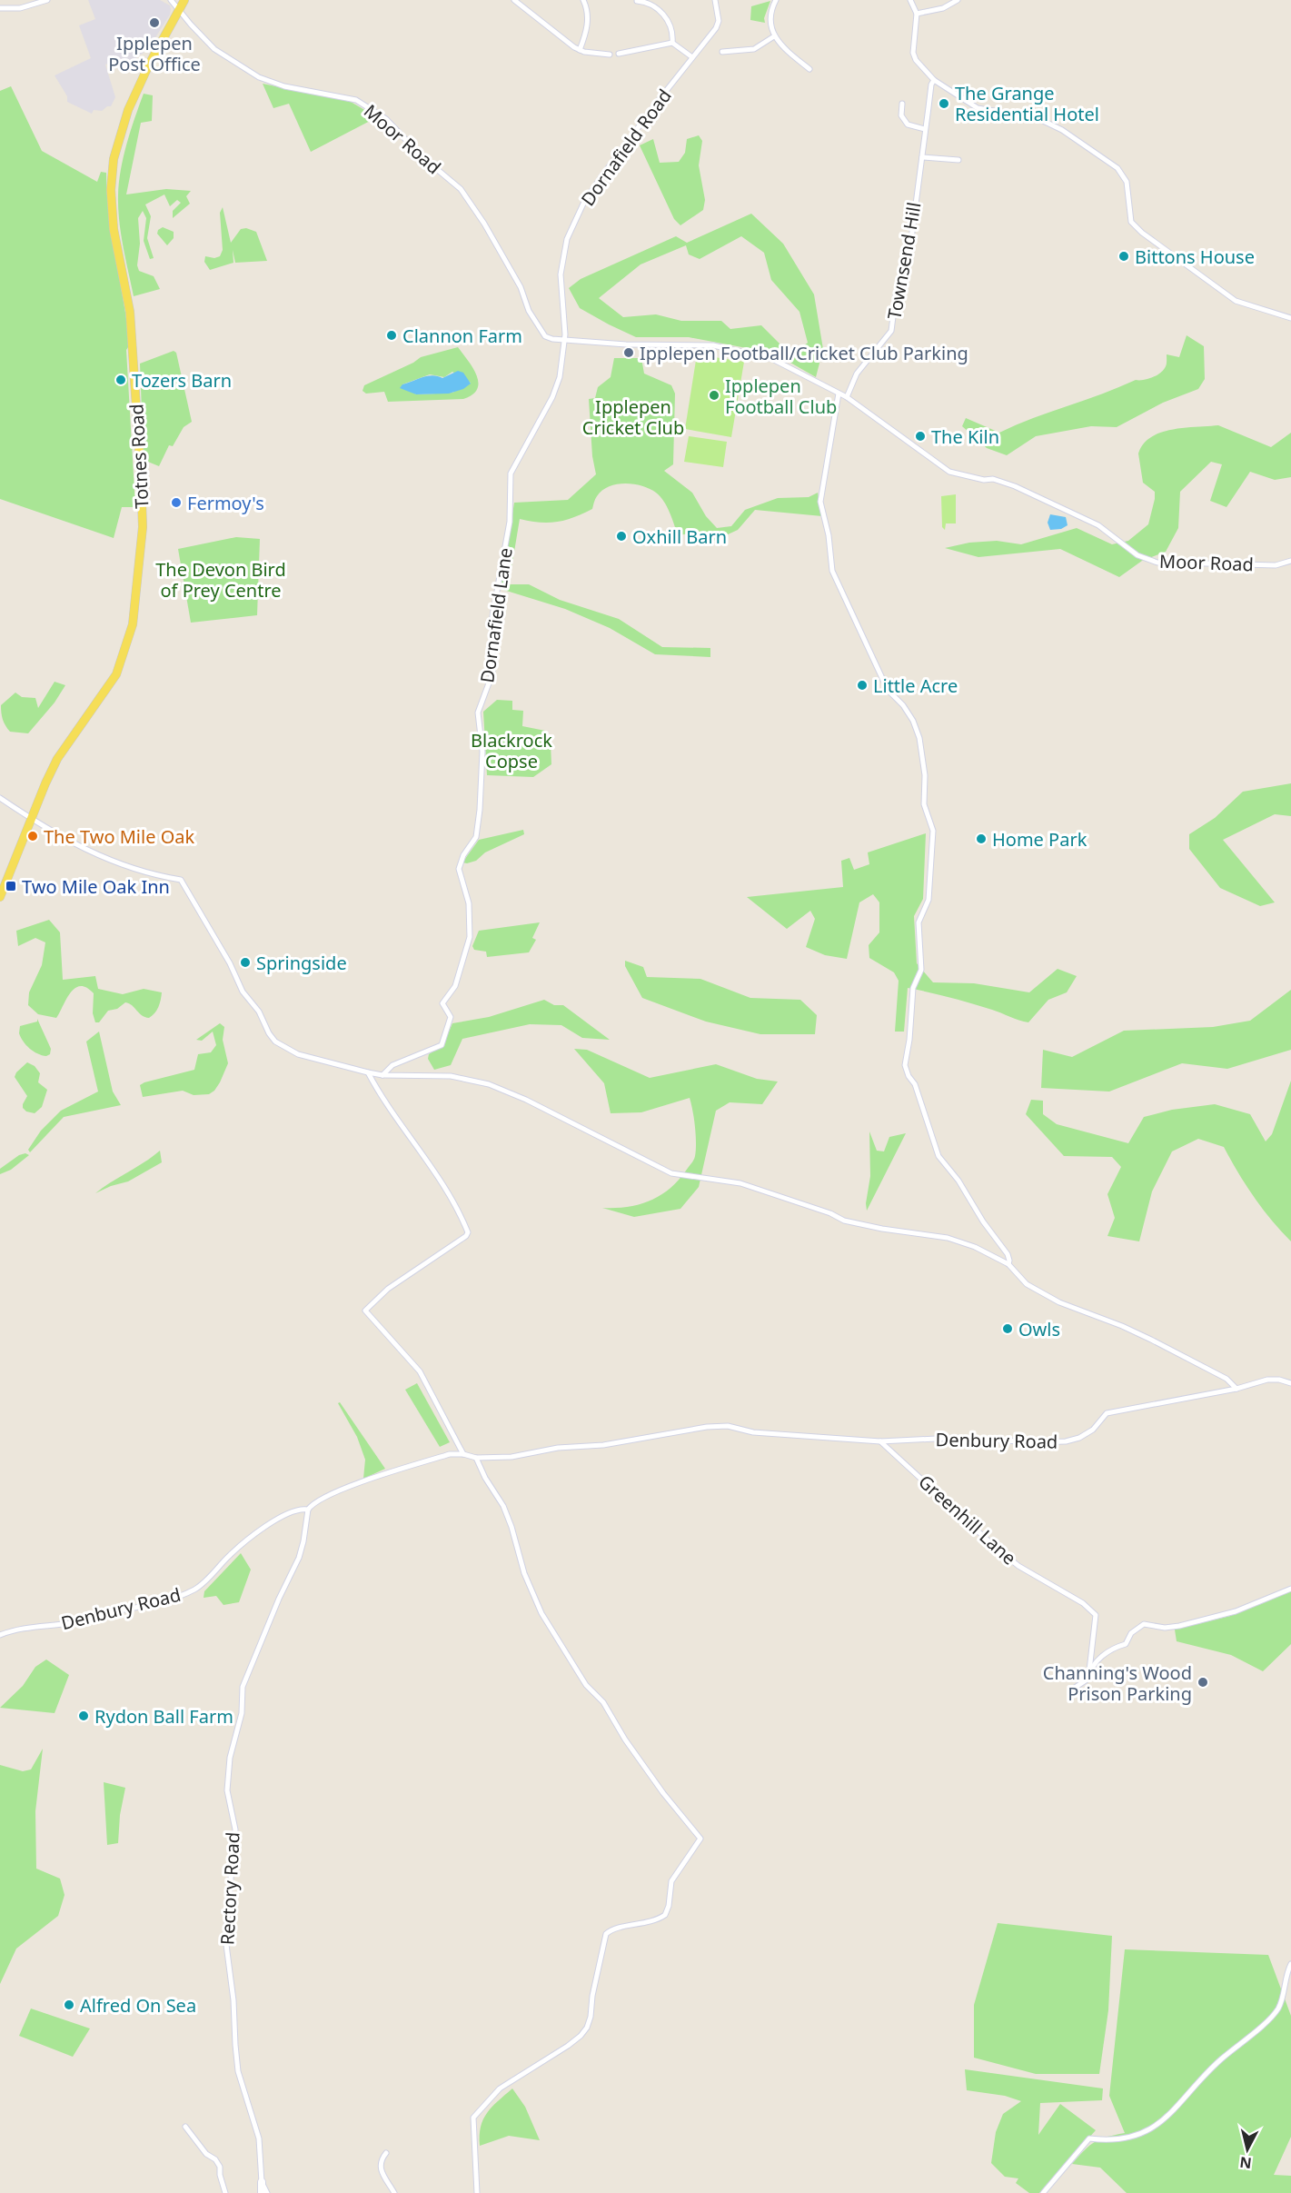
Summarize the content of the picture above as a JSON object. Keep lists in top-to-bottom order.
{
  "streets": {
    "main road": ["Totnes Road"],
    "street": [
      "Moor Road",
      "Dornafield Road",
      "Townsend Hill",
      "Dornafield Lane",
      "Denbury Road",
      "Greenhill Lane",
      "Rectory Road"
    ]
  },
  "crossings": [
    ["Moor Road", "Dornafield Road"],
    ["Moor Road", "Townsend Hill"],
    ["Moor Road", "Totnes Road"],
    ["Moor Road", "Dornafield Lane"],
    ["Dornafield Road", "Dornafield Lane"],
    ["Denbury Road", "Greenhill Lane"],
    ["Denbury Road", "Rectory Road"]
  ],
  "parks": ["Ipplepen Cricket Club", "The Devon Bird of Prey Centre", "Blackrock Copse"],
  "places": {
    "other": [
      "Ipplepen Post Office",
      "The Grange Residential Hotel",
      "Bittons House",
      "Clannon Farm",
      "Ipplepen Football/Cricket Club Parking",
      "Tozers Barn",
      "Ipplepen Football Club",
      "The Kiln",
      "Fermoy's",
      "Oxhill Barn",
      "Little Acre",
      "The Two Mile Oak",
      "Home Park",
      "Springside",
      "Owls",
      "Channing's Wood Prison Parking",
      "Rydon Ball Farm",
      "Alfred On Sea"
    ],
    "transit": ["Two Mile Oak Inn"]
  },
  "north": "bottom"
}
